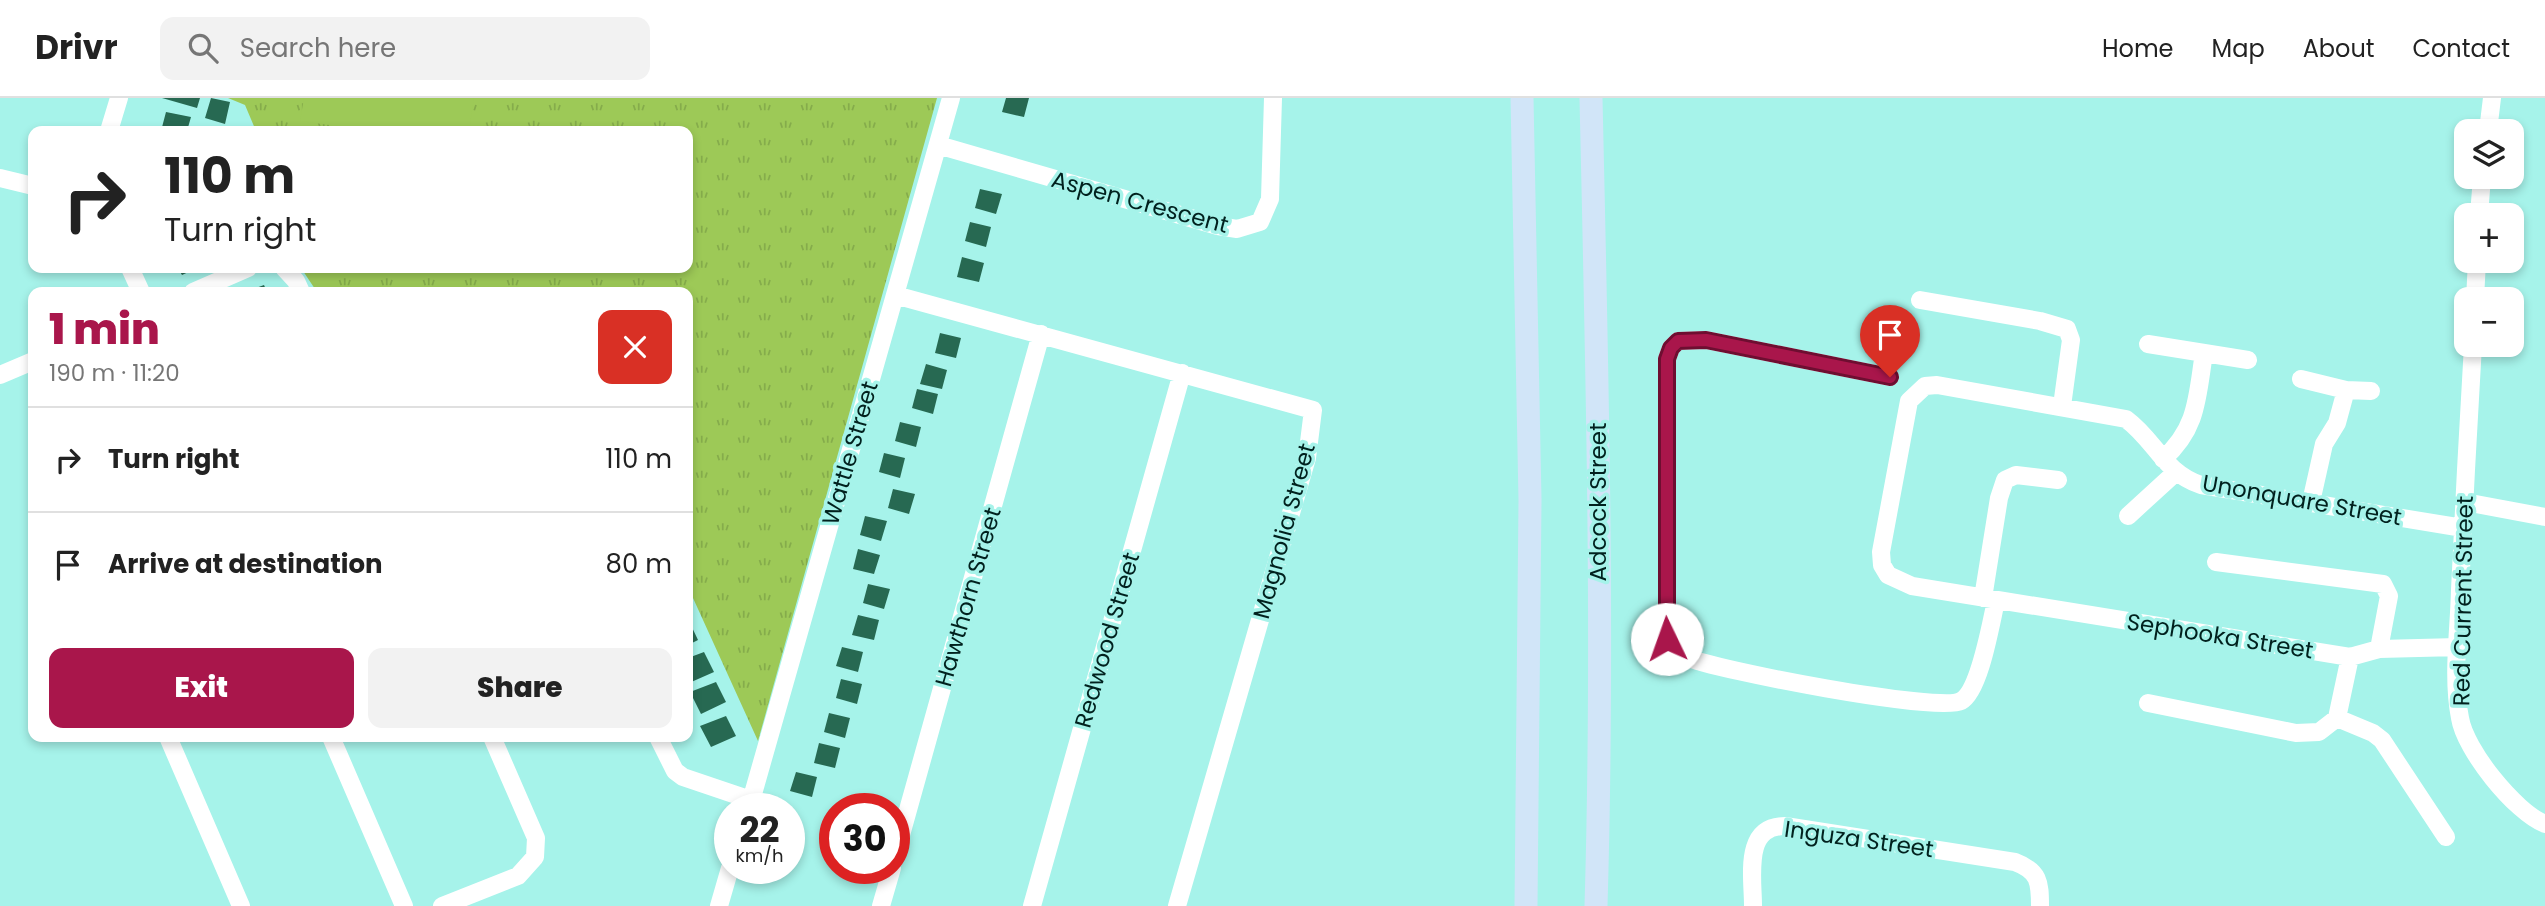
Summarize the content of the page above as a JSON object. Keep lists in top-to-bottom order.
{
  "streets": {
    "main road": ["Adcock Street"],
    "street": [
      "Aspen Crescent",
      "Wattle Street",
      "Unonquare Street",
      "Magnolia Street",
      "Hawthorn Street",
      "Red Current Street",
      "Sephooka Street",
      "Redwood Street",
      "Inguza Street"
    ]
  },
  "crossings": [
    ["Aspen Crescent", "Wattle Street"],
    ["Wattle Street", "Magnolia Street"],
    ["Unonquare Street", "Red Current Street"],
    ["Unonquare Street", "Sephooka Street"],
    ["Magnolia Street", "Hawthorn Street"],
    ["Magnolia Street", "Redwood Street"],
    ["Red Current Street", "Sephooka Street"]
  ],
  "page": {
    "header": "Drivr",
    "search": "Search here",
    "nav": [
      "Home",
      "Map",
      "About",
      "Contact"
    ],
    "map_buttons": ["+", "−"],
    "turn": ["110 m", "Turn right"],
    "heading": ["1 min", "190 m · 11:20"],
    "list": [
      {
        "name": "Turn right",
        "value": "110 m"
      },
      {
        "name": "Arrive at destination",
        "value": "80 m"
      }
    ],
    "buttons": ["Exit", "Share"],
    "speed": "22 km/h",
    "limit": "30"
  }
}
